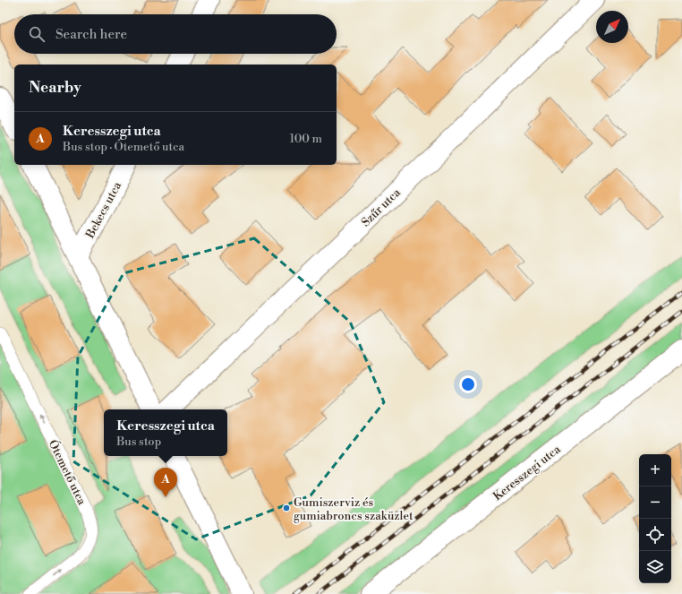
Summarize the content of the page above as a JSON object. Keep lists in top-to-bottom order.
{
  "streets": {
    "street": ["Szűr utca", "Bekecs utca", "Keresszegi utca"],
    "lane": ["Ótemető utca"]
  },
  "one_way": ["Ótemető utca"],
  "places": ["Gumiszerviz és gumiabroncs szaküzlet"],
  "north": "top right",
  "page": {
    "search": "Search here",
    "heading": "Nearby",
    "list": [
      {
        "mark": "A",
        "name": "Keresszegi utca",
        "note": "Bus stop · Ótemető utca",
        "value": "100 m"
      }
    ],
    "popup": ["Keresszegi utca", "Bus stop"],
    "map_buttons": ["+", "−"],
    "pins": "A"
  }
}
